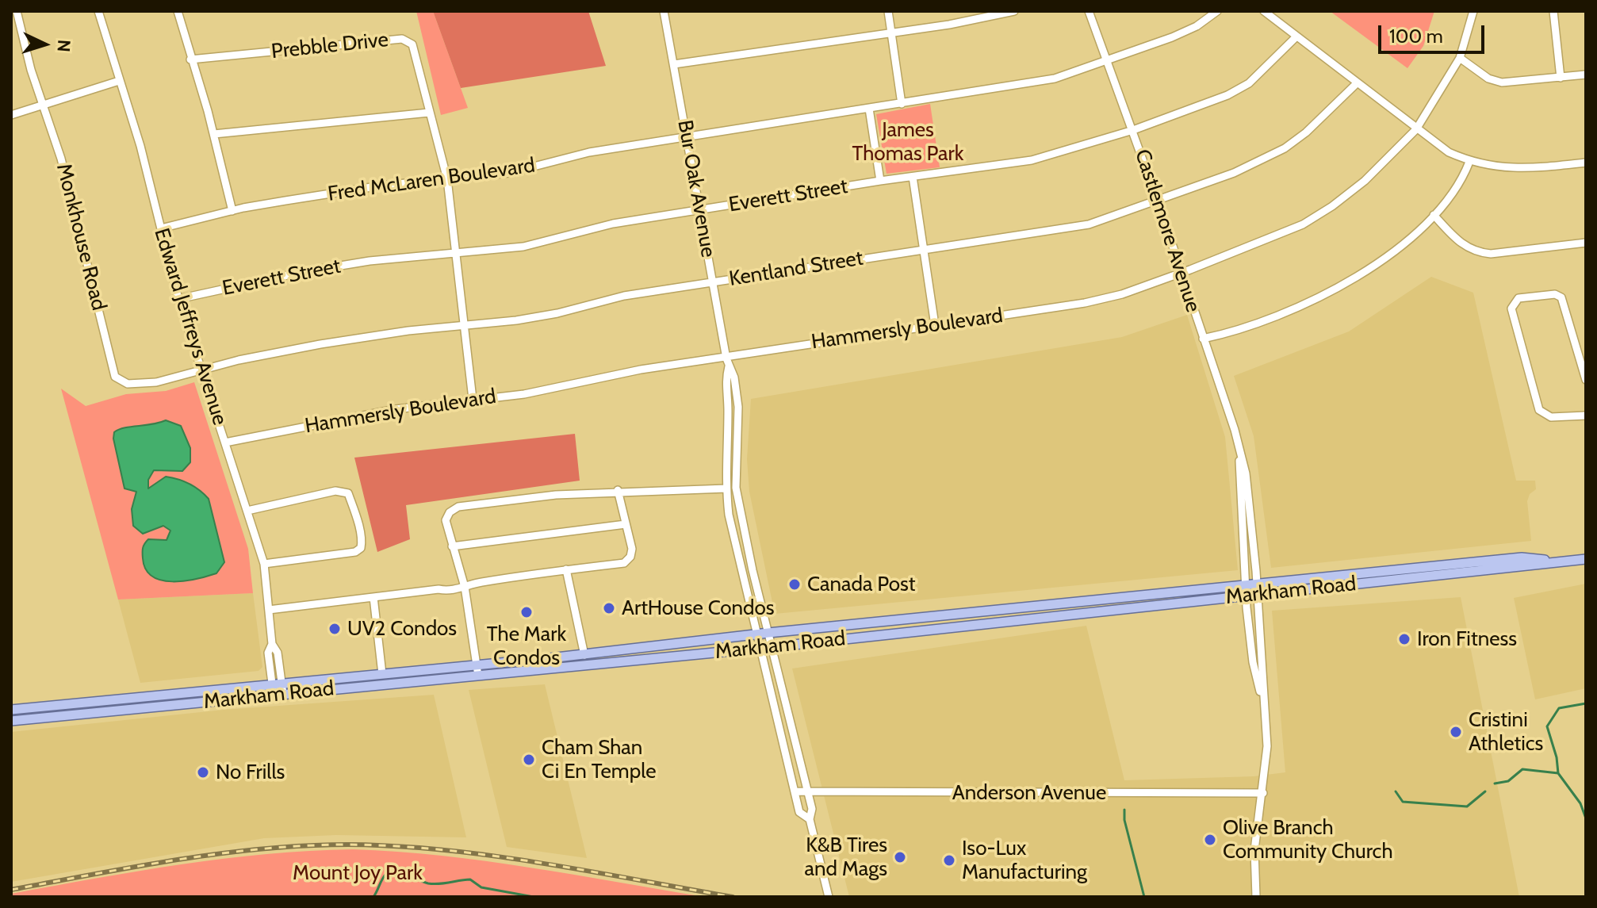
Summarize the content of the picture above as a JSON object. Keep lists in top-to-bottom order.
{
  "streets": {
    "main road": ["Markham Road"],
    "street": [
      "Prebble Drive",
      "Fred McLaren Boulevard",
      "Bur Oak Avenue",
      "Everett Street",
      "Castlemore Avenue",
      "Monkhouse Road",
      "Kentland Street",
      "Edward Jeffreys Avenue",
      "Hammersly Boulevard",
      "Anderson Avenue"
    ]
  },
  "crossings": [
    ["Prebble Drive", "Fred McLaren Boulevard"],
    ["Prebble Drive", "Everett Street"],
    ["Prebble Drive", "Kentland Street"],
    ["Prebble Drive", "Hammersly Boulevard"],
    ["Fred McLaren Boulevard", "Bur Oak Avenue"],
    ["Fred McLaren Boulevard", "Castlemore Avenue"],
    ["Fred McLaren Boulevard", "Edward Jeffreys Avenue"],
    ["Bur Oak Avenue", "Everett Street"],
    ["Bur Oak Avenue", "Kentland Street"],
    ["Bur Oak Avenue", "Hammersly Boulevard"],
    ["Bur Oak Avenue", "Markham Road"],
    ["Bur Oak Avenue", "Anderson Avenue"],
    ["Everett Street", "Castlemore Avenue"],
    ["Everett Street", "Edward Jeffreys Avenue"],
    ["Castlemore Avenue", "Kentland Street"],
    ["Castlemore Avenue", "Hammersly Boulevard"],
    ["Castlemore Avenue", "Markham Road"],
    ["Castlemore Avenue", "Anderson Avenue"],
    ["Monkhouse Road", "Kentland Street"],
    ["Monkhouse Road", "Edward Jeffreys Avenue"],
    ["Kentland Street", "Edward Jeffreys Avenue"],
    ["Edward Jeffreys Avenue", "Hammersly Boulevard"],
    ["Edward Jeffreys Avenue", "Markham Road"]
  ],
  "parks": ["James Thomas Park", "Mount Joy Park"],
  "places": [
    "Canada Post",
    "ArtHouse Condos",
    "The Mark Condos",
    "UV2 Condos",
    "Iron Fitness",
    "Cristini Athletics",
    "Cham Shan Ci En Temple",
    "No Frills",
    "Olive Branch Community Church",
    "K&B Tires and Mags",
    "Iso-Lux Manufacturing"
  ],
  "scale_bar": "100 m",
  "north": "right"
}
